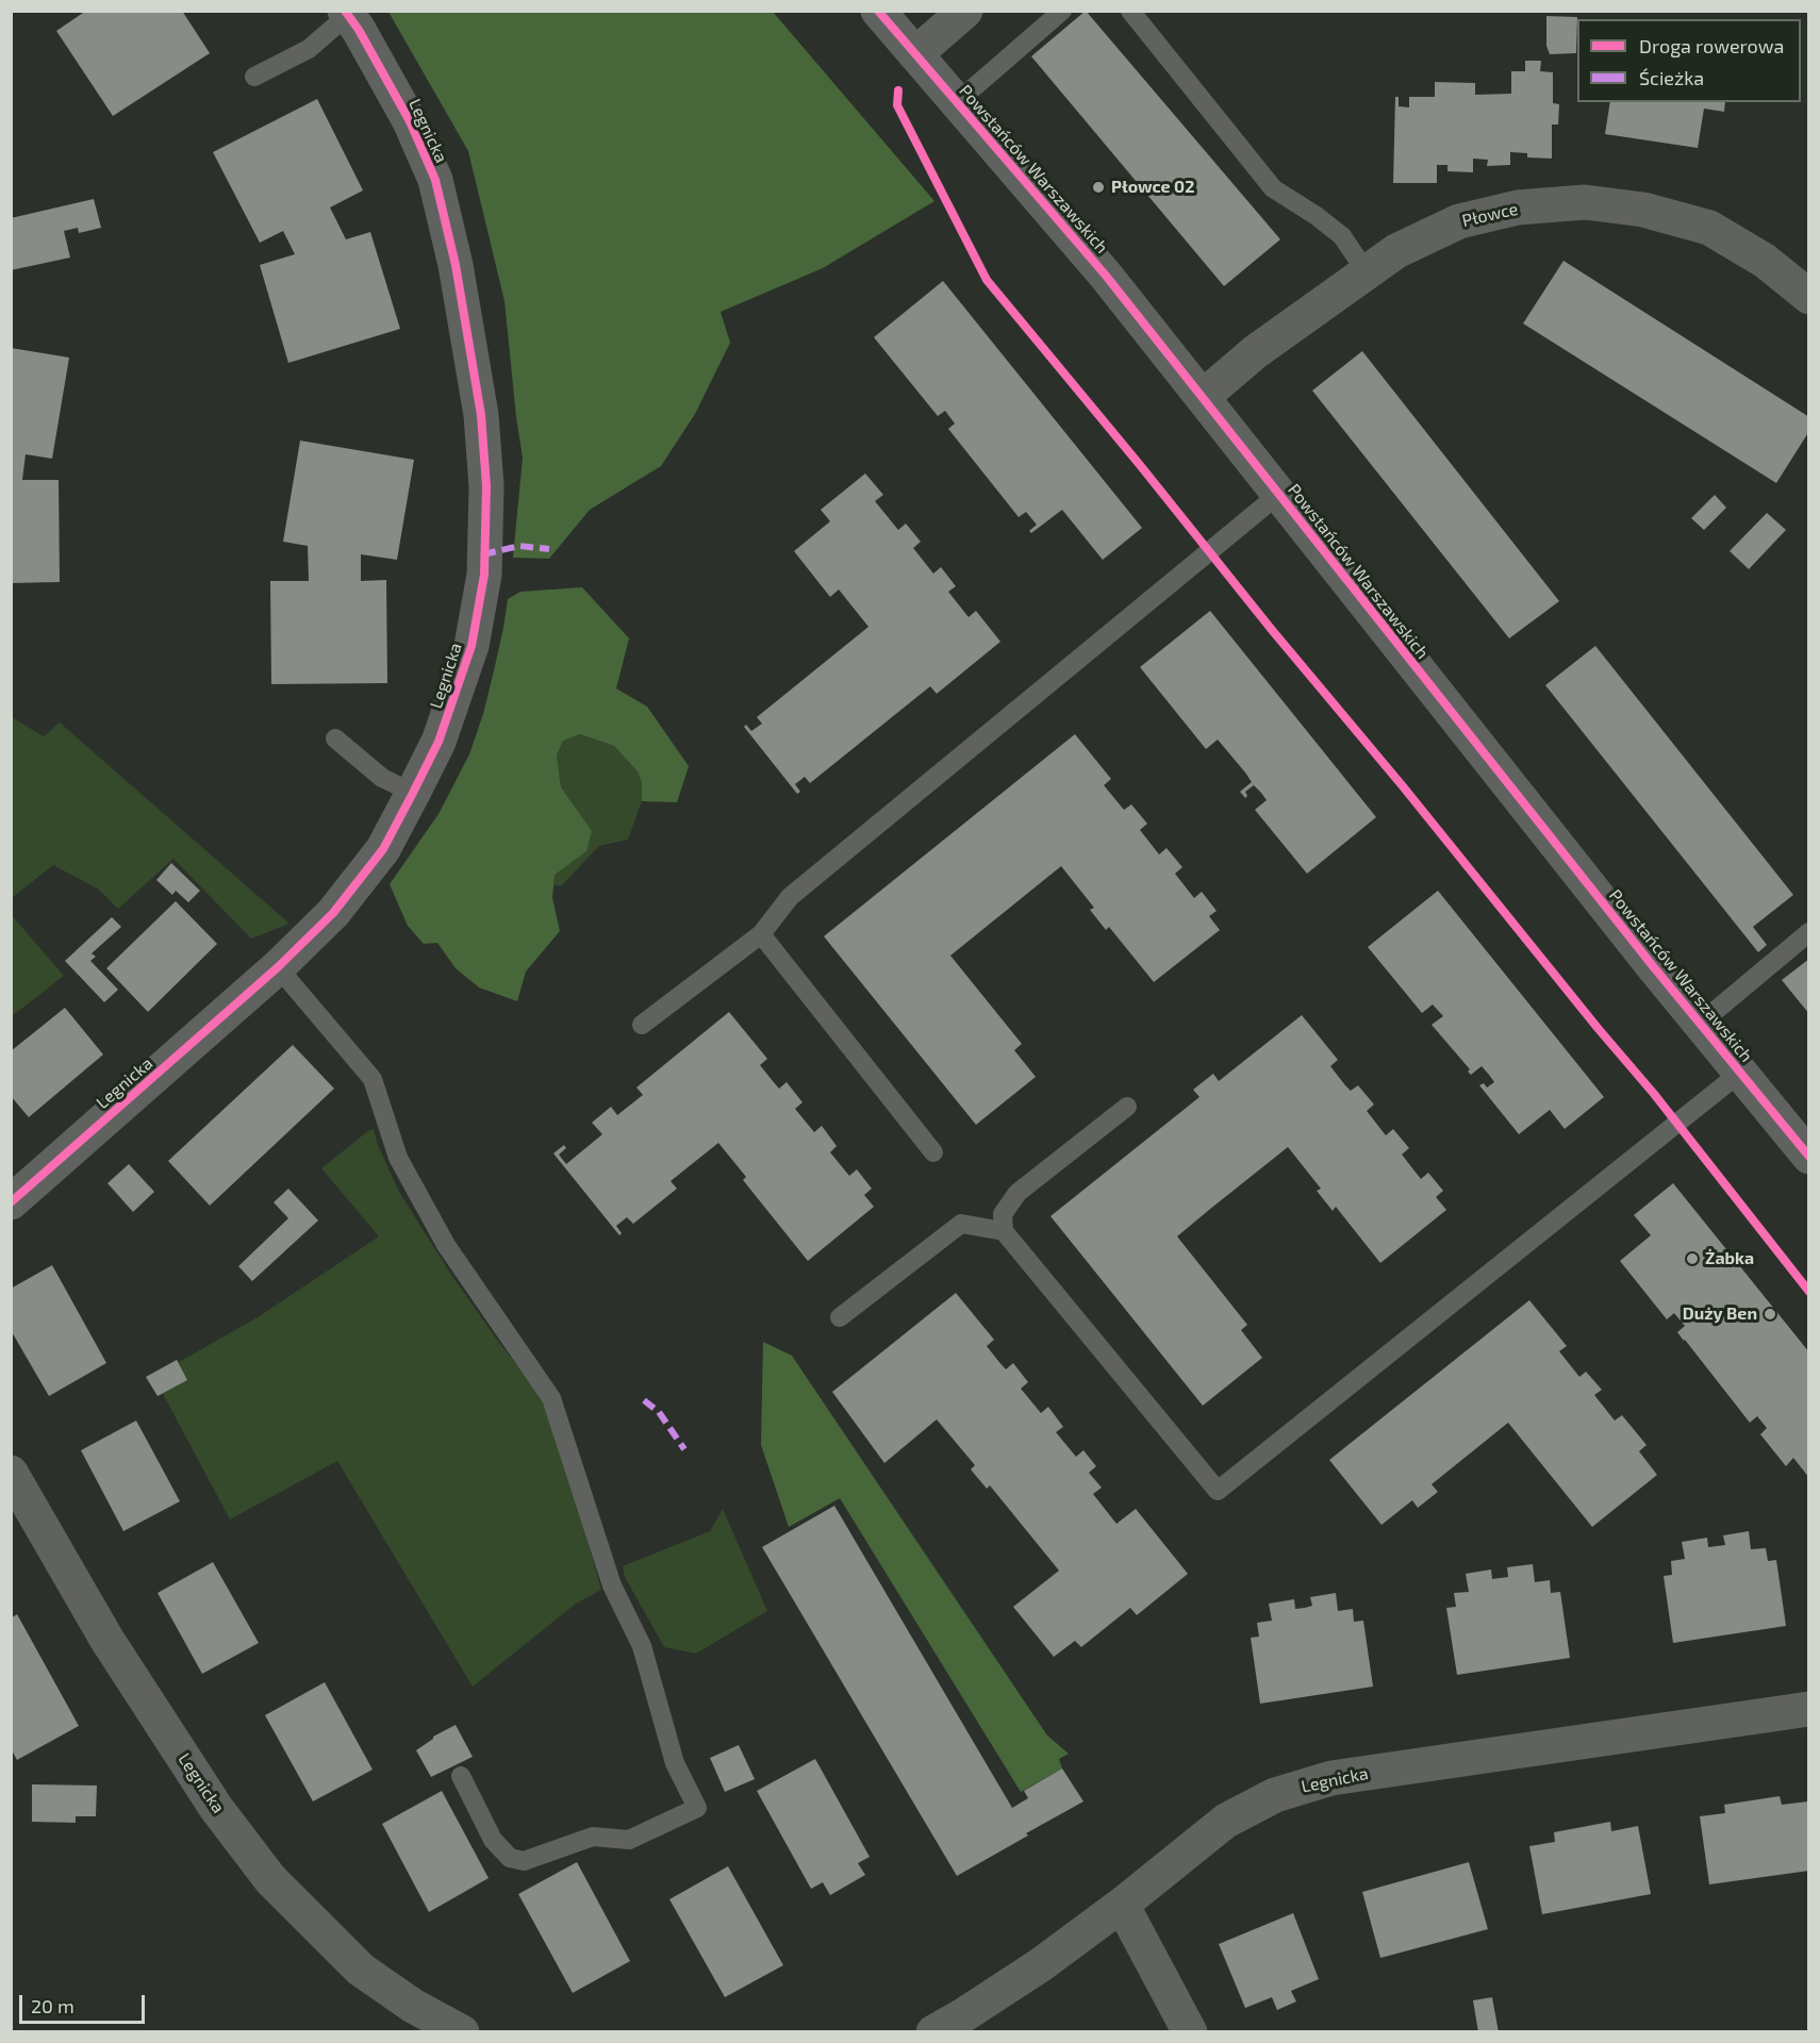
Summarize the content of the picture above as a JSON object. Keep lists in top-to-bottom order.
{
  "streets": {
    "street": ["Legnicka", "Powstańców Warszawskich", "Płowce"]
  },
  "crossings": [
    ["Powstańców Warszawskich", "Płowce"]
  ],
  "places": ["Płowce 02", "Żabka", "Duży Ben"],
  "legend": ["Droga rowerowa", "Ścieżka"],
  "scale_bar": "20 m"
}
